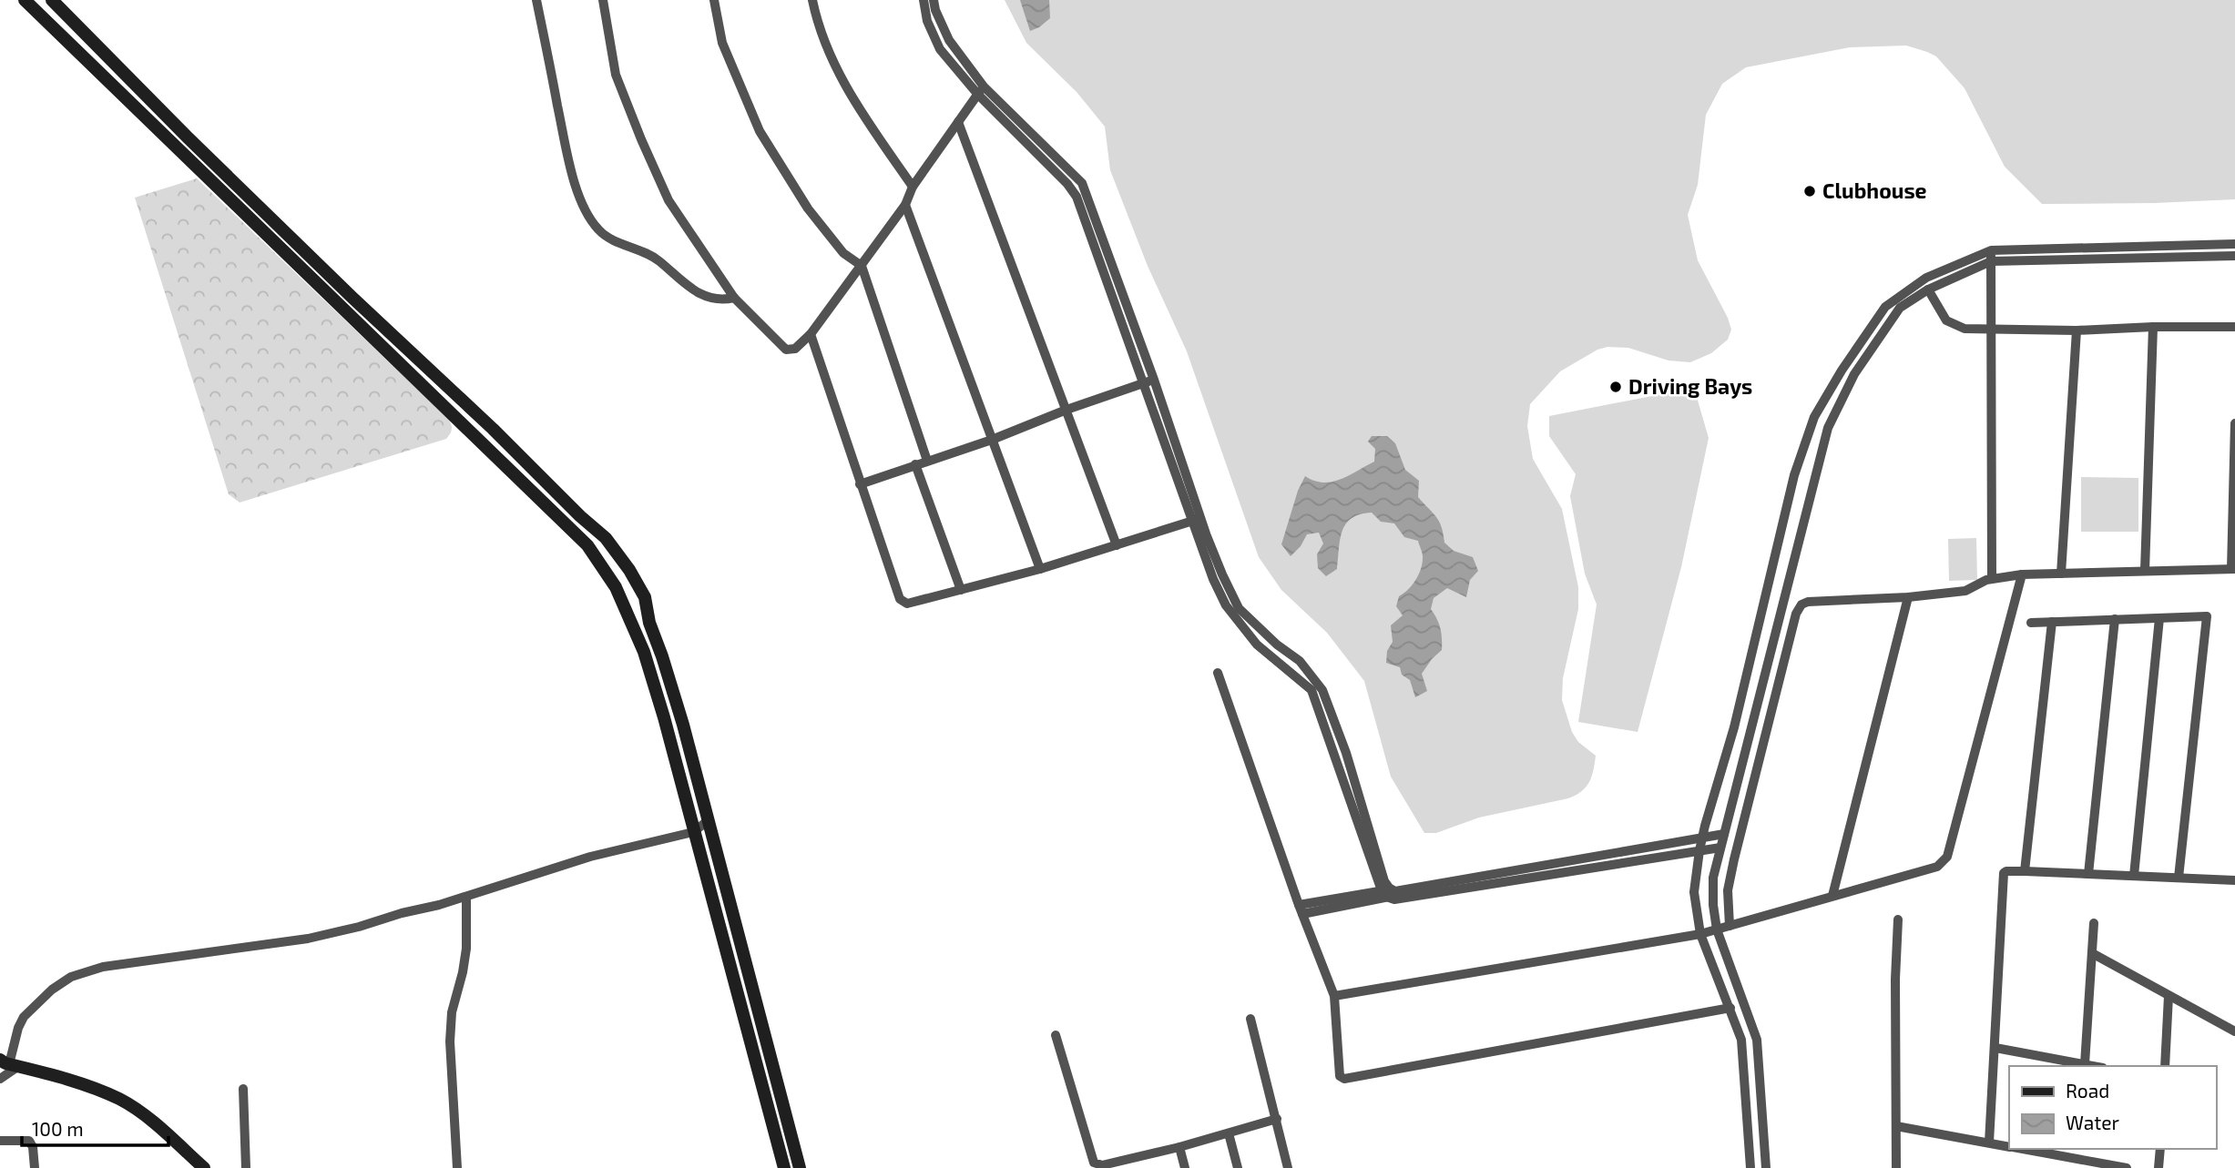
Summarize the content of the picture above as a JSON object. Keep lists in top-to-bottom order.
{
  "places": ["Clubhouse", "Driving Bays"],
  "legend": ["Road", "Water"],
  "scale_bar": "100 m"
}
